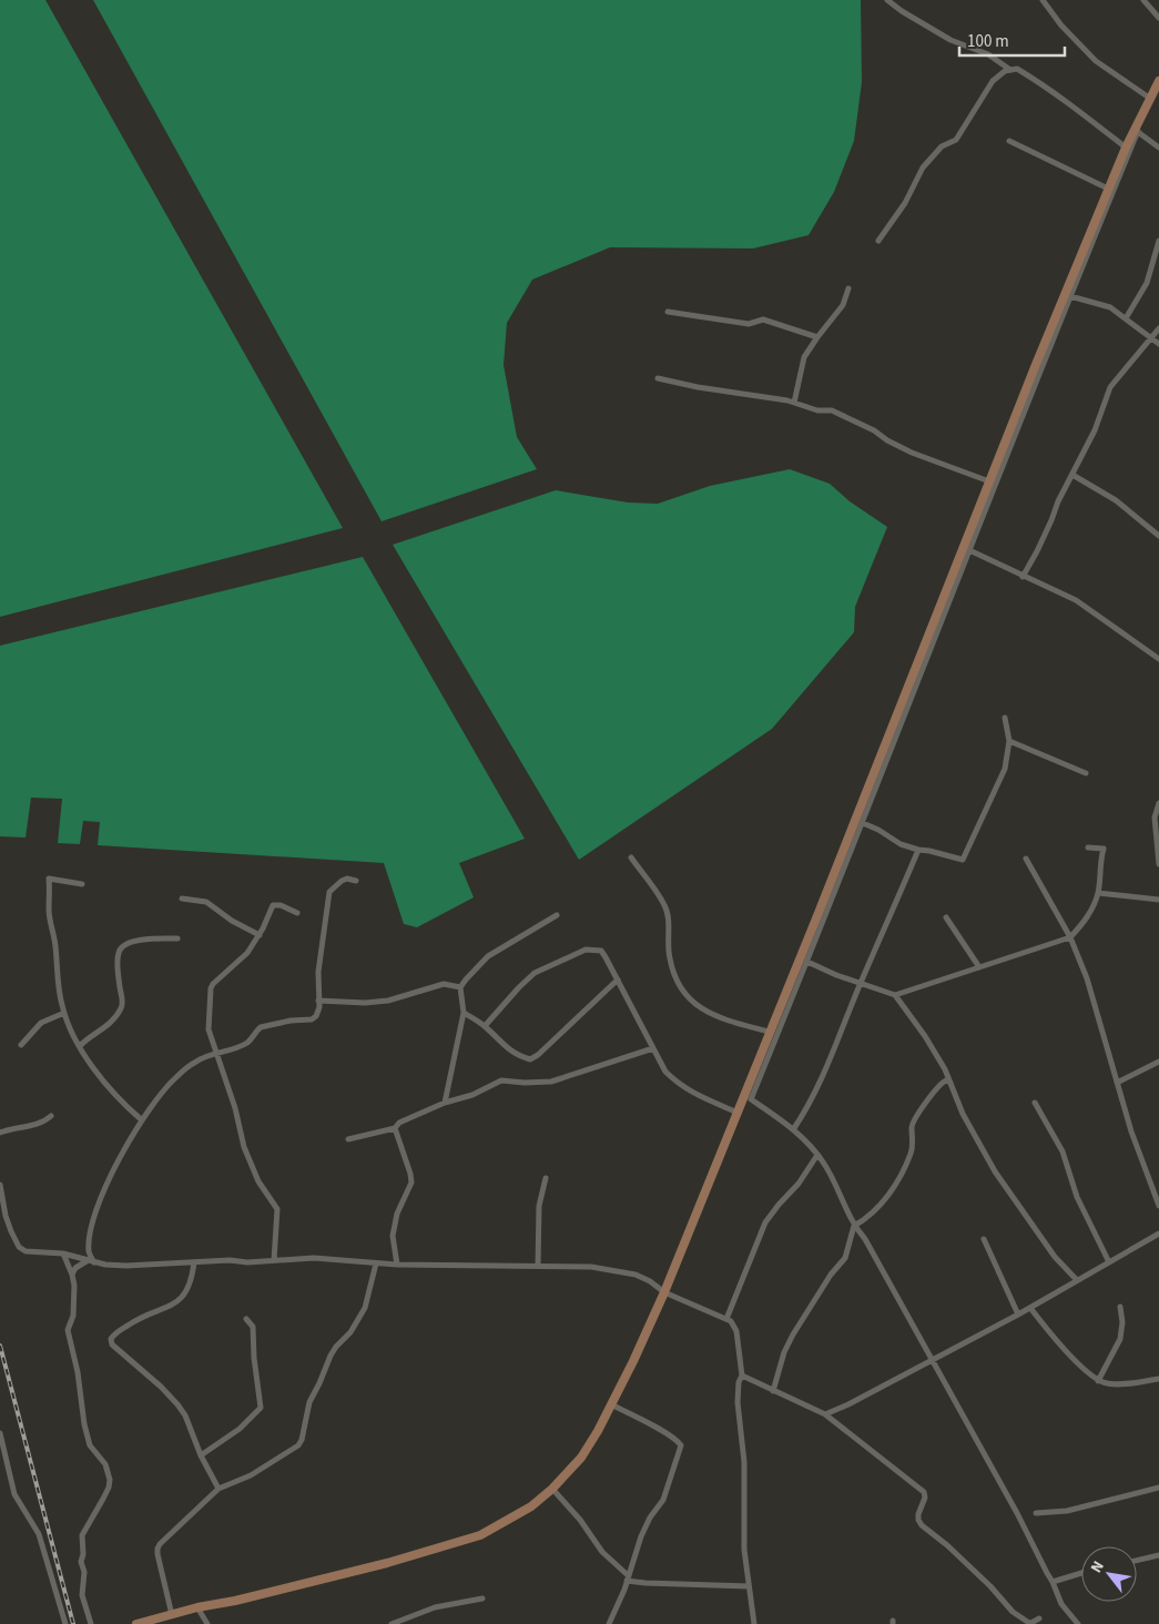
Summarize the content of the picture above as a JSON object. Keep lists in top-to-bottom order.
{
  "scale_bar": "100 m",
  "north": "top left"
}
